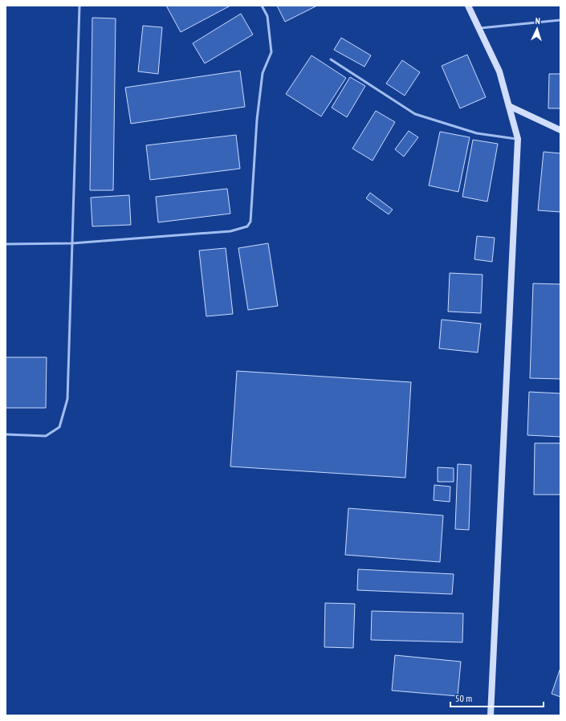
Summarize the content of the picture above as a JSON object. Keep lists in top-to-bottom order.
{
  "scale_bar": "50 m",
  "north": "top"
}
